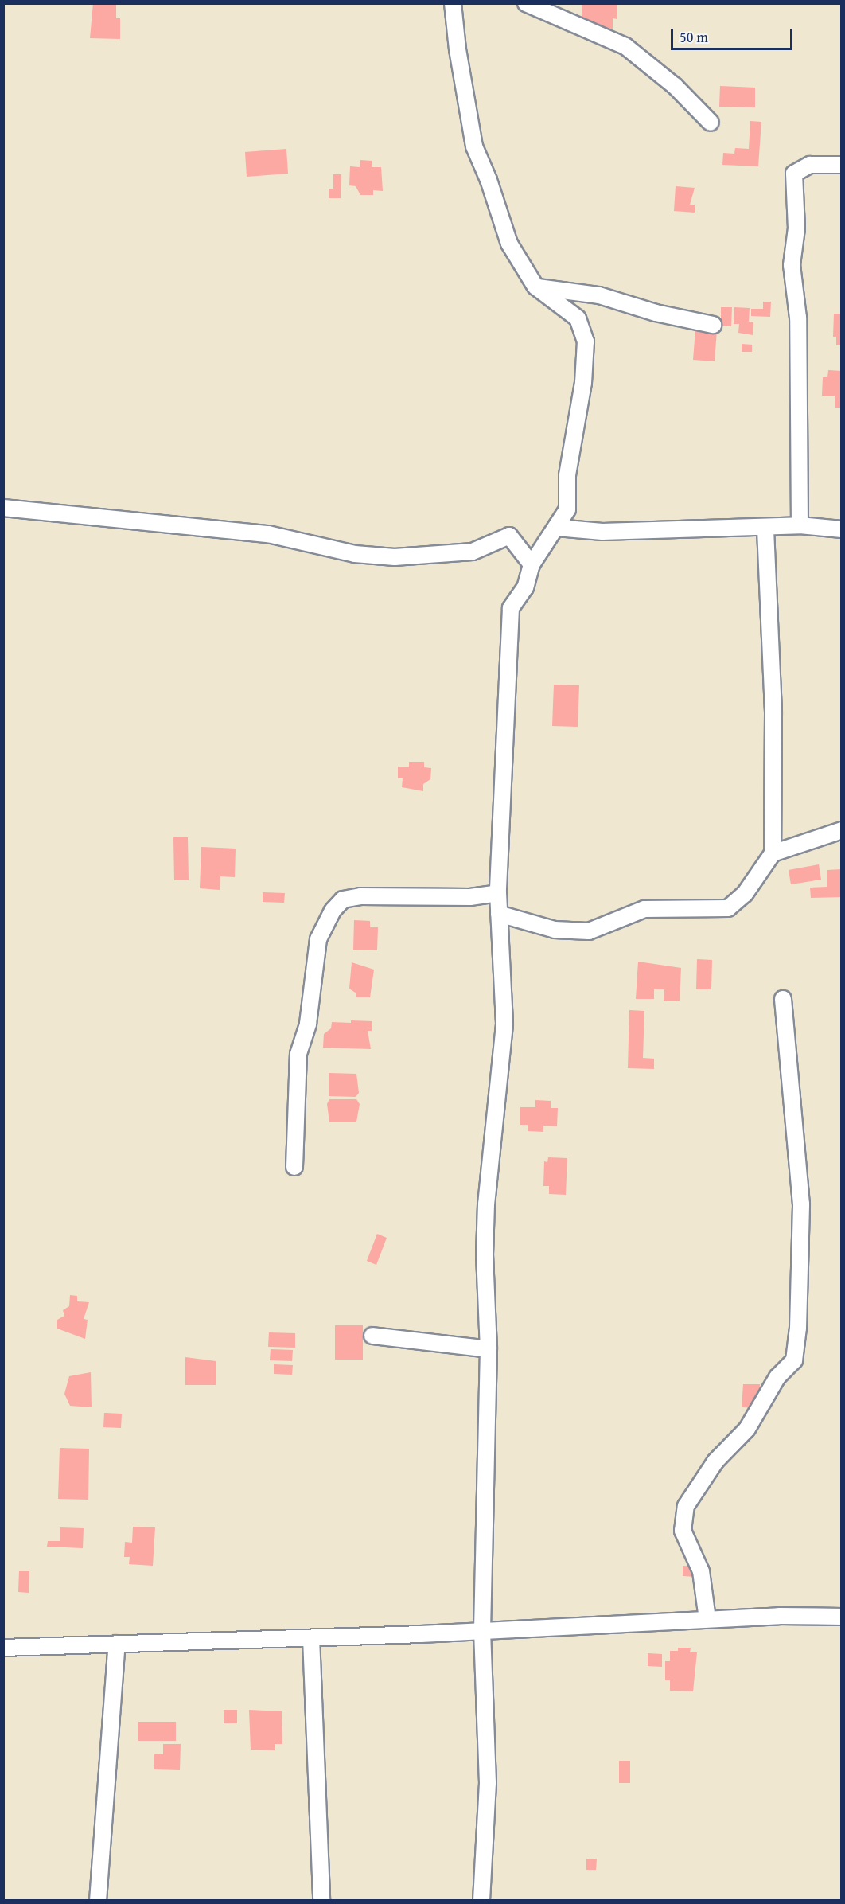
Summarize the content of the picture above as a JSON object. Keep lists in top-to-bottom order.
{
  "scale_bar": "50 m"
}
